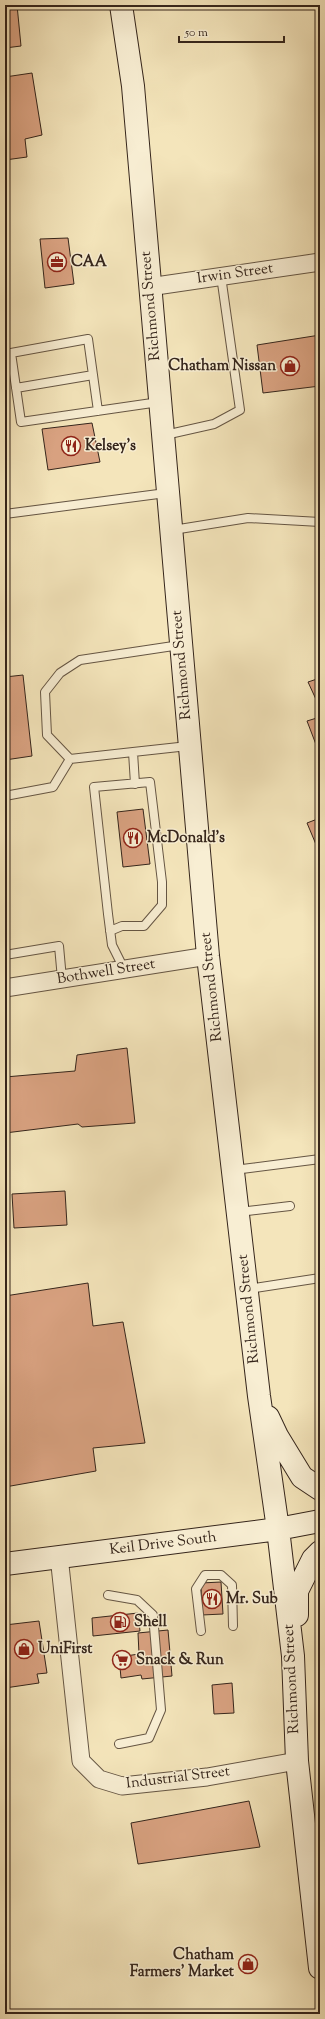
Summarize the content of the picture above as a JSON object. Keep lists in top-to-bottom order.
{
  "streets": {
    "main road": ["Richmond Street", "Keil Drive South"],
    "street": ["Irwin Street", "Bothwell Street", "Industrial Street"]
  },
  "crossings": [
    ["Irwin Street", "Richmond Street"],
    ["Richmond Street", "Bothwell Street"],
    ["Richmond Street", "Keil Drive South"],
    ["Richmond Street", "Industrial Street"],
    ["Keil Drive South", "Industrial Street"]
  ],
  "places": {
    "office": ["CAA"],
    "shop": ["Chatham Nissan", "UniFirst", "Chatham Farmers' Market"],
    "restaurant": ["Kelsey's", "McDonald's", "Mr. Sub"],
    "fuel station": ["Shell"],
    "supermarket": ["Snack & Run"]
  },
  "scale_bar": "50 m"
}
